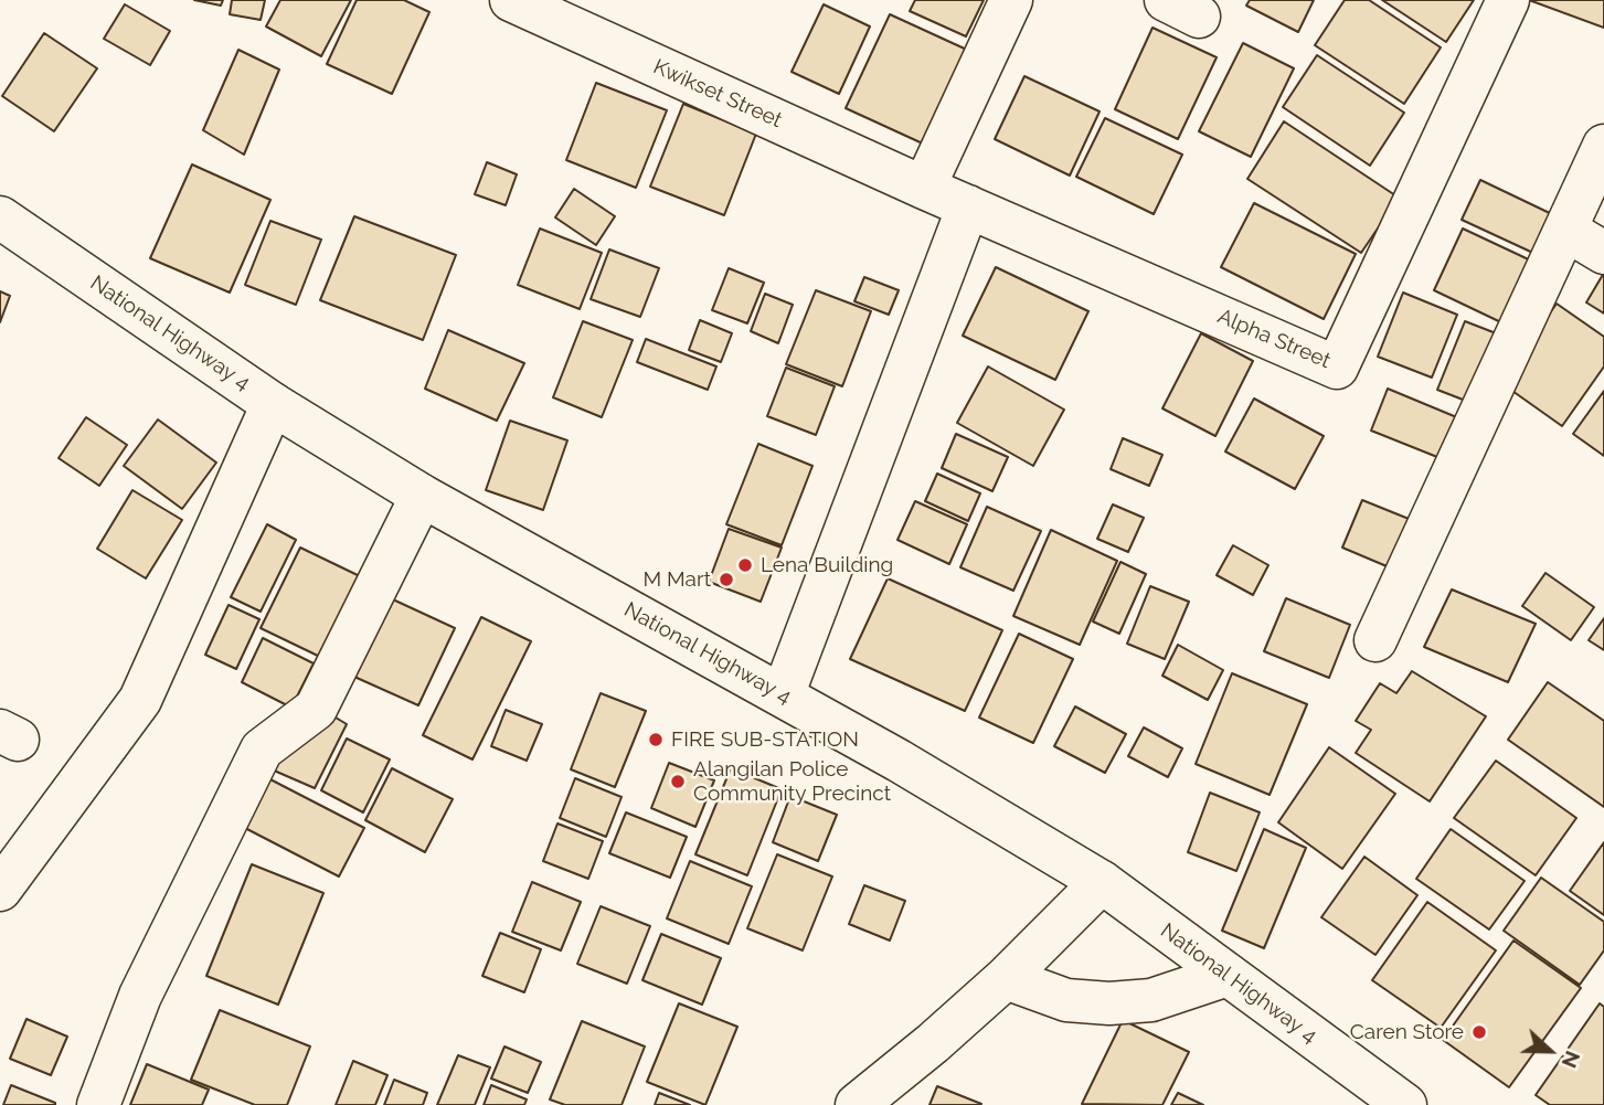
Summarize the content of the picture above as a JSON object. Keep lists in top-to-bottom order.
{
  "streets": {
    "street": ["Kwikset Street", "National Highway 4", "Alpha Street"]
  },
  "crossings": [
    ["Kwikset Street", "Alpha Street"]
  ],
  "places": [
    "Lena Building",
    "M Mart",
    "FIRE SUB-STATION",
    "Alangilan Police Community Precinct",
    "Caren Store"
  ],
  "north": "right"
}
